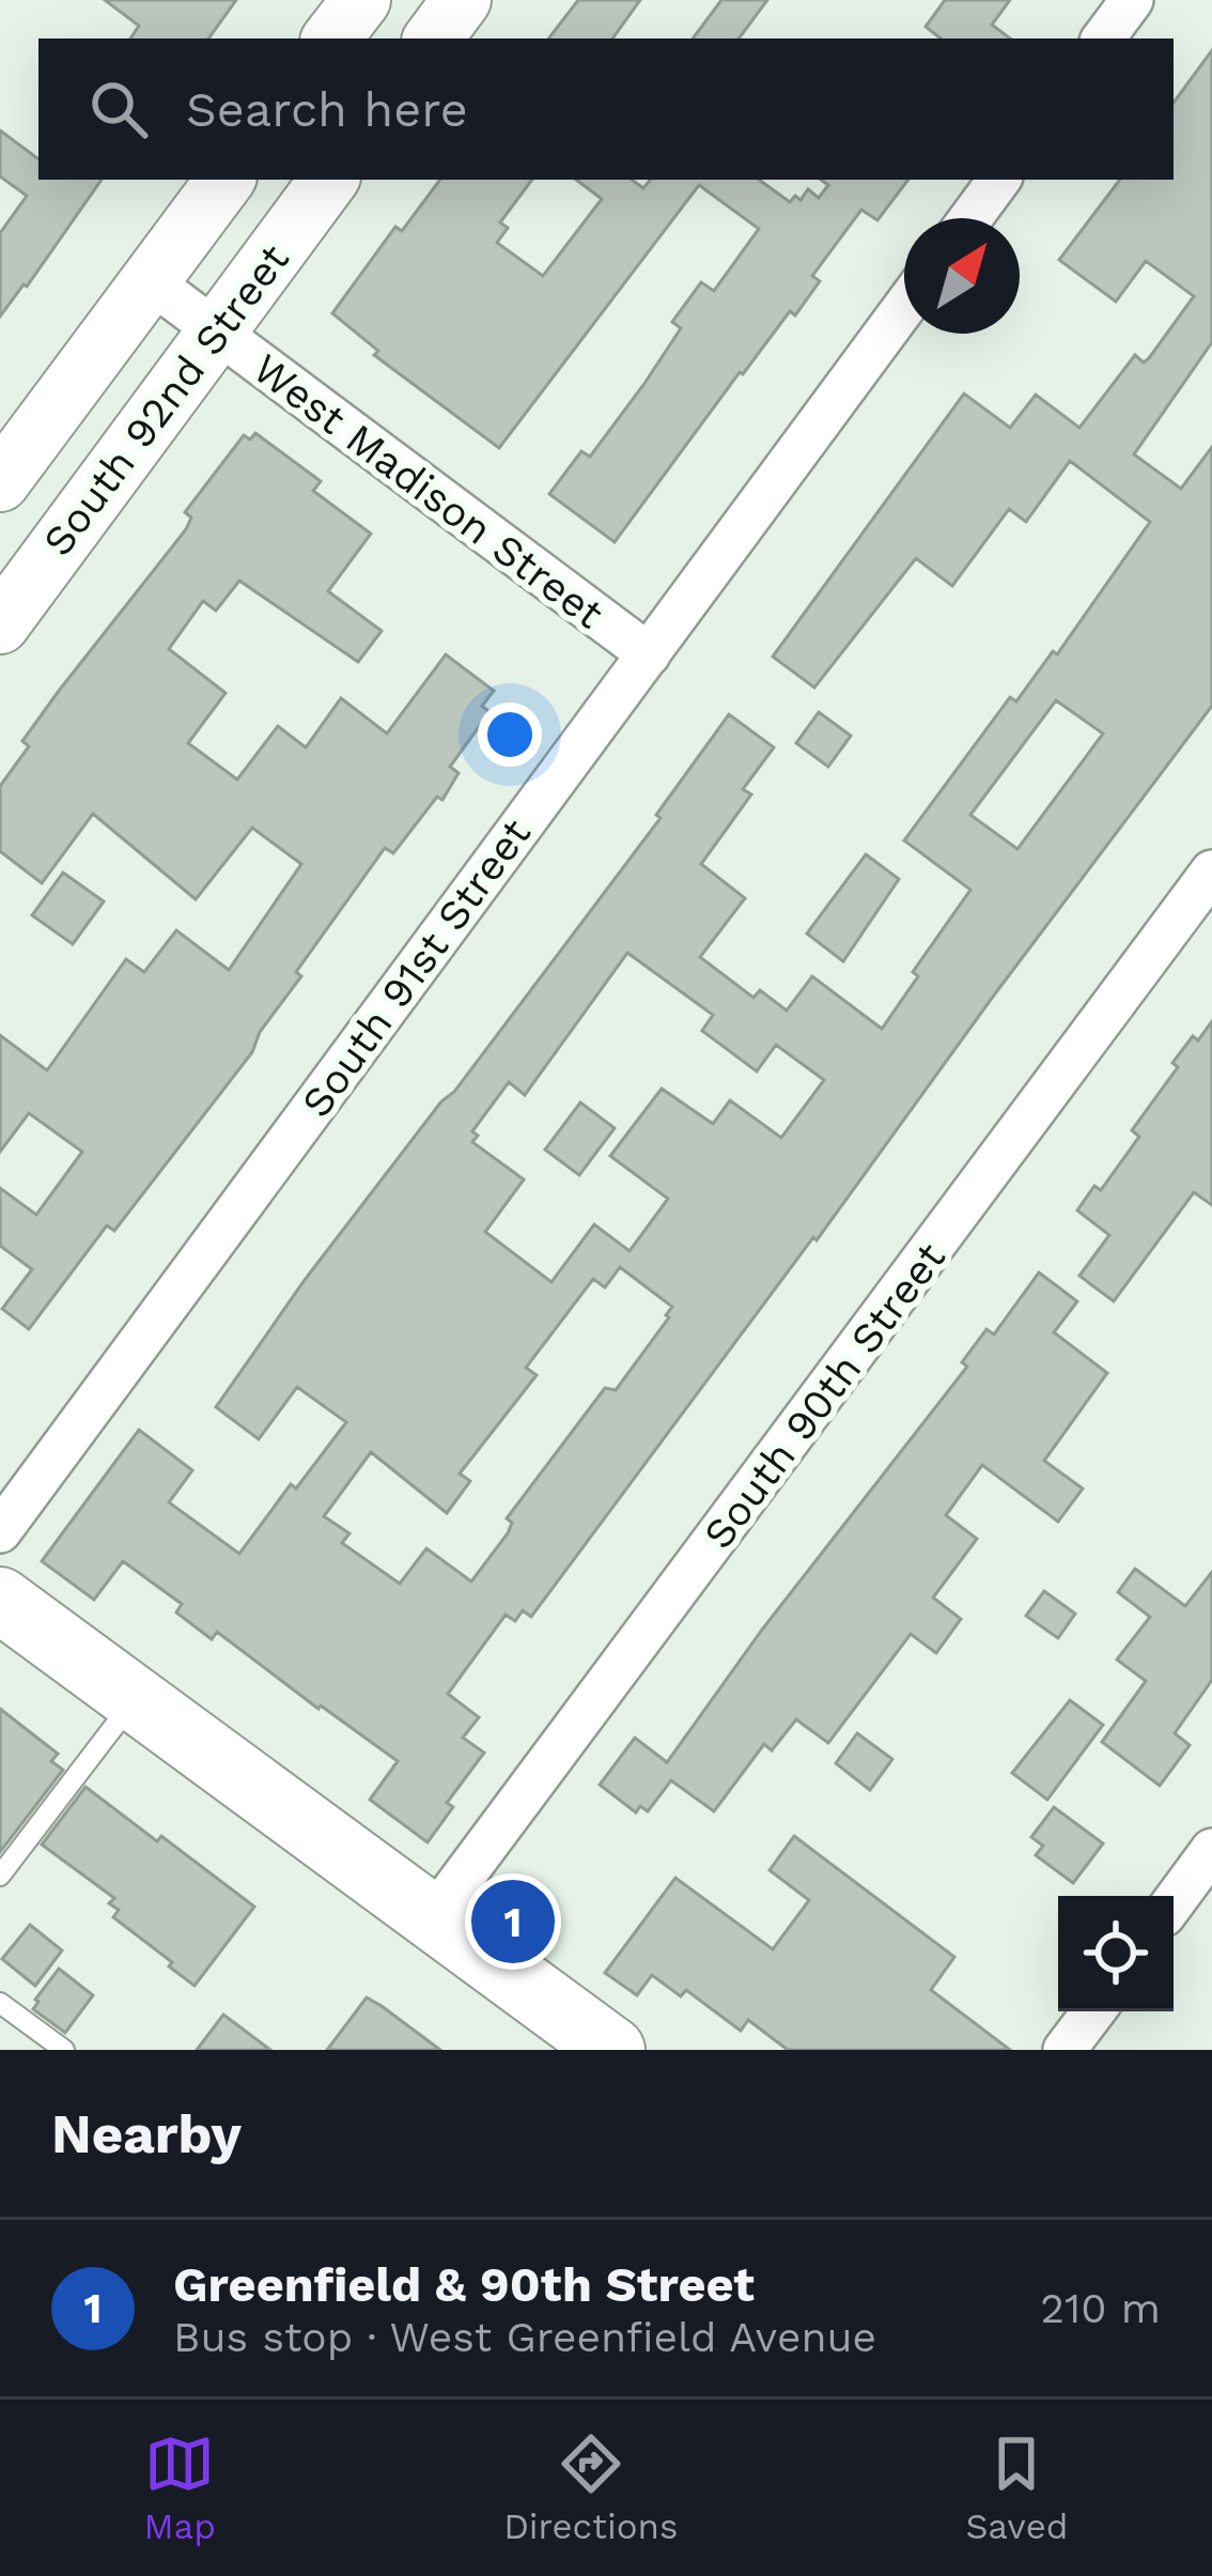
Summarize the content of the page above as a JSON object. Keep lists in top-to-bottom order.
{
  "streets": {
    "street": [
      "South 92nd Street",
      "West Madison Street",
      "South 91st Street",
      "South 90th Street"
    ]
  },
  "crossings": [
    ["South 92nd Street", "West Madison Street"],
    ["West Madison Street", "South 91st Street"]
  ],
  "north": "top right",
  "page": {
    "search": "Search here",
    "pins": "1",
    "heading": "Nearby",
    "list": [
      {
        "mark": "1",
        "name": "Greenfield & 90th Street",
        "note": "Bus stop · West Greenfield Avenue",
        "value": "210 m"
      }
    ],
    "nav": ["Map", "Directions", "Saved"]
  }
}
